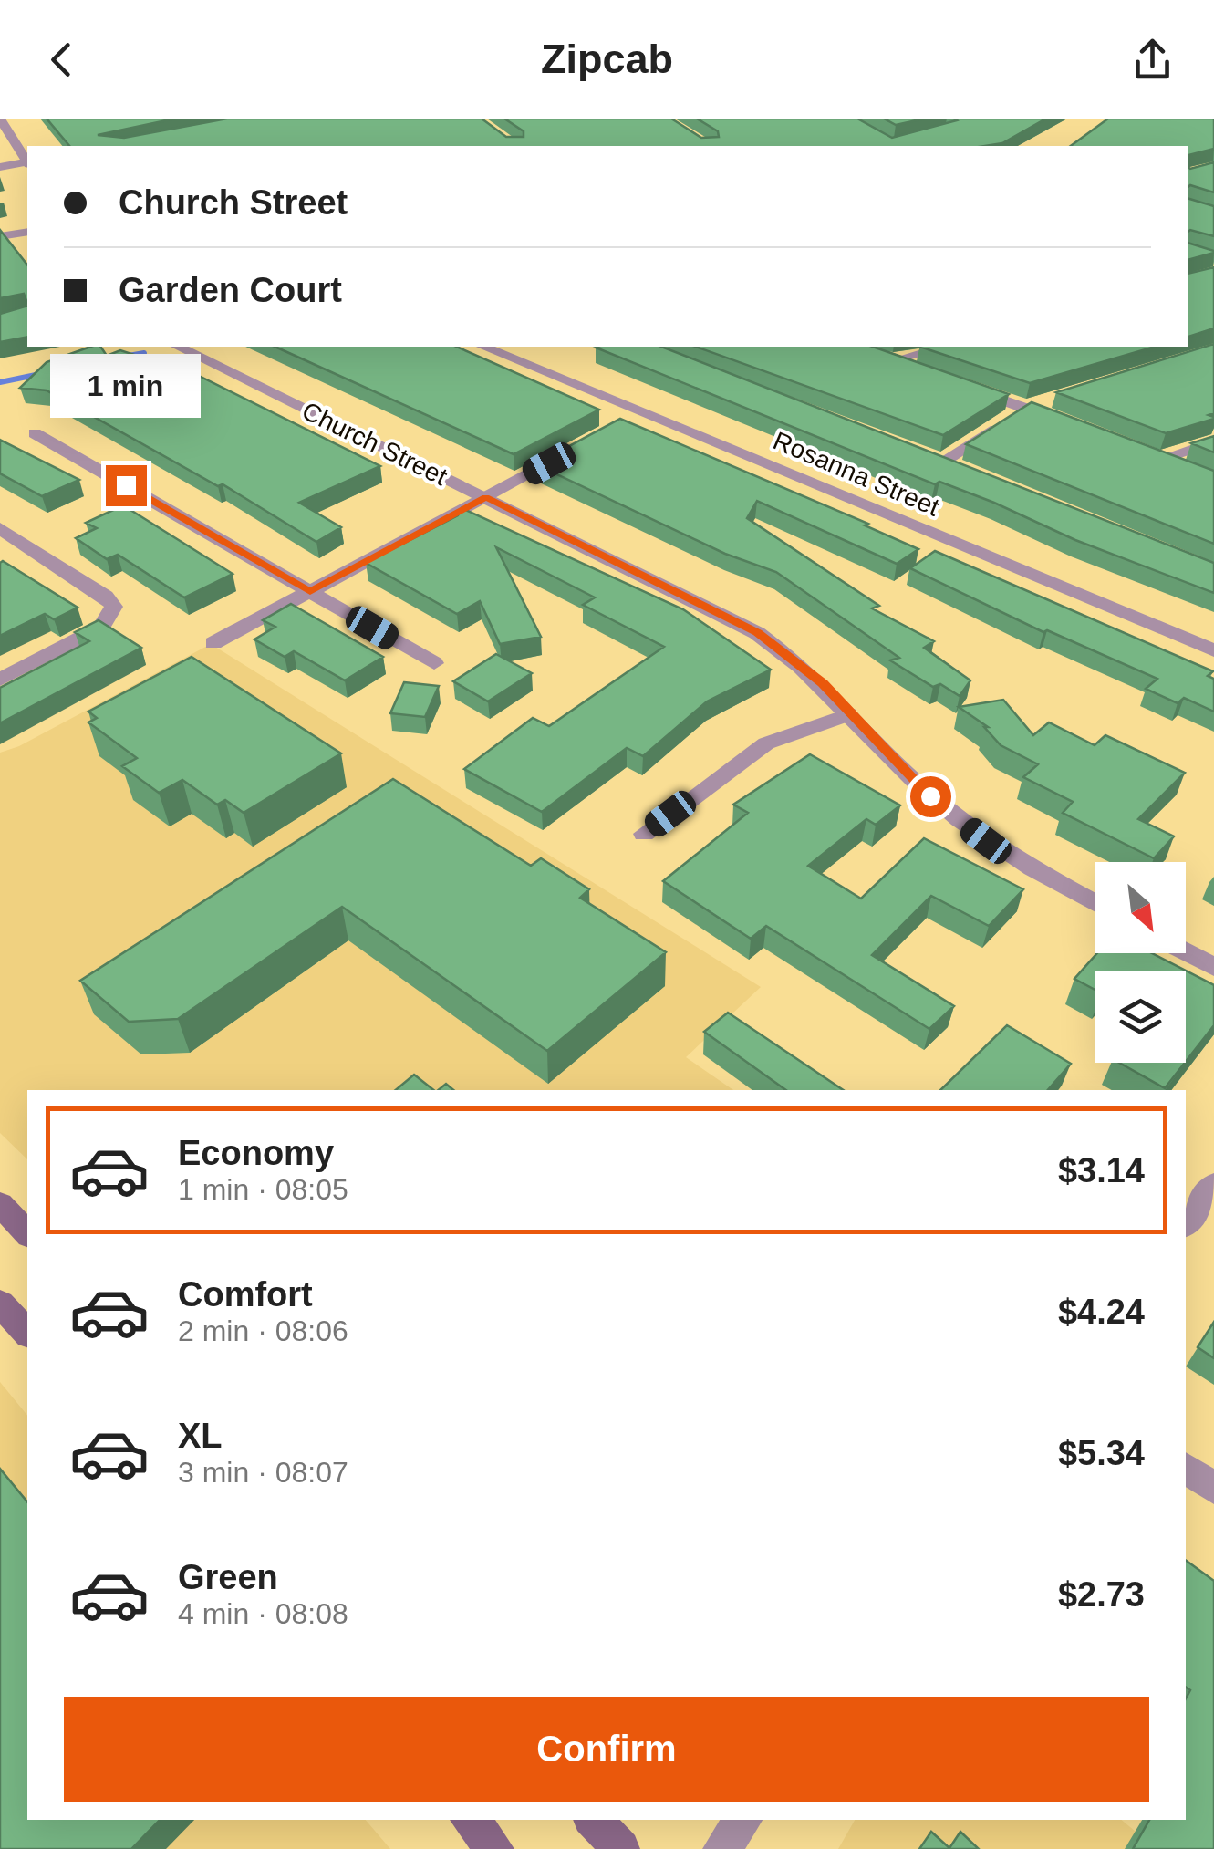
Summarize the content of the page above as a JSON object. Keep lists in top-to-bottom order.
{
  "streets": {
    "street": ["Church Street", "Rosanna Street"]
  },
  "north": "bottom right",
  "page": {
    "header": "Zipcab",
    "banner": ["Church Street", "Garden Court"],
    "bubble": "1 min",
    "list": [
      {
        "name": "Economy",
        "note": "1 min · 08:05",
        "value": "$3.14"
      },
      {
        "name": "Comfort",
        "note": "2 min · 08:06",
        "value": "$4.24"
      },
      {
        "name": "XL",
        "note": "3 min · 08:07",
        "value": "$5.34"
      },
      {
        "name": "Green",
        "note": "4 min · 08:08",
        "value": "$2.73"
      }
    ],
    "buttons": "Confirm"
  }
}
